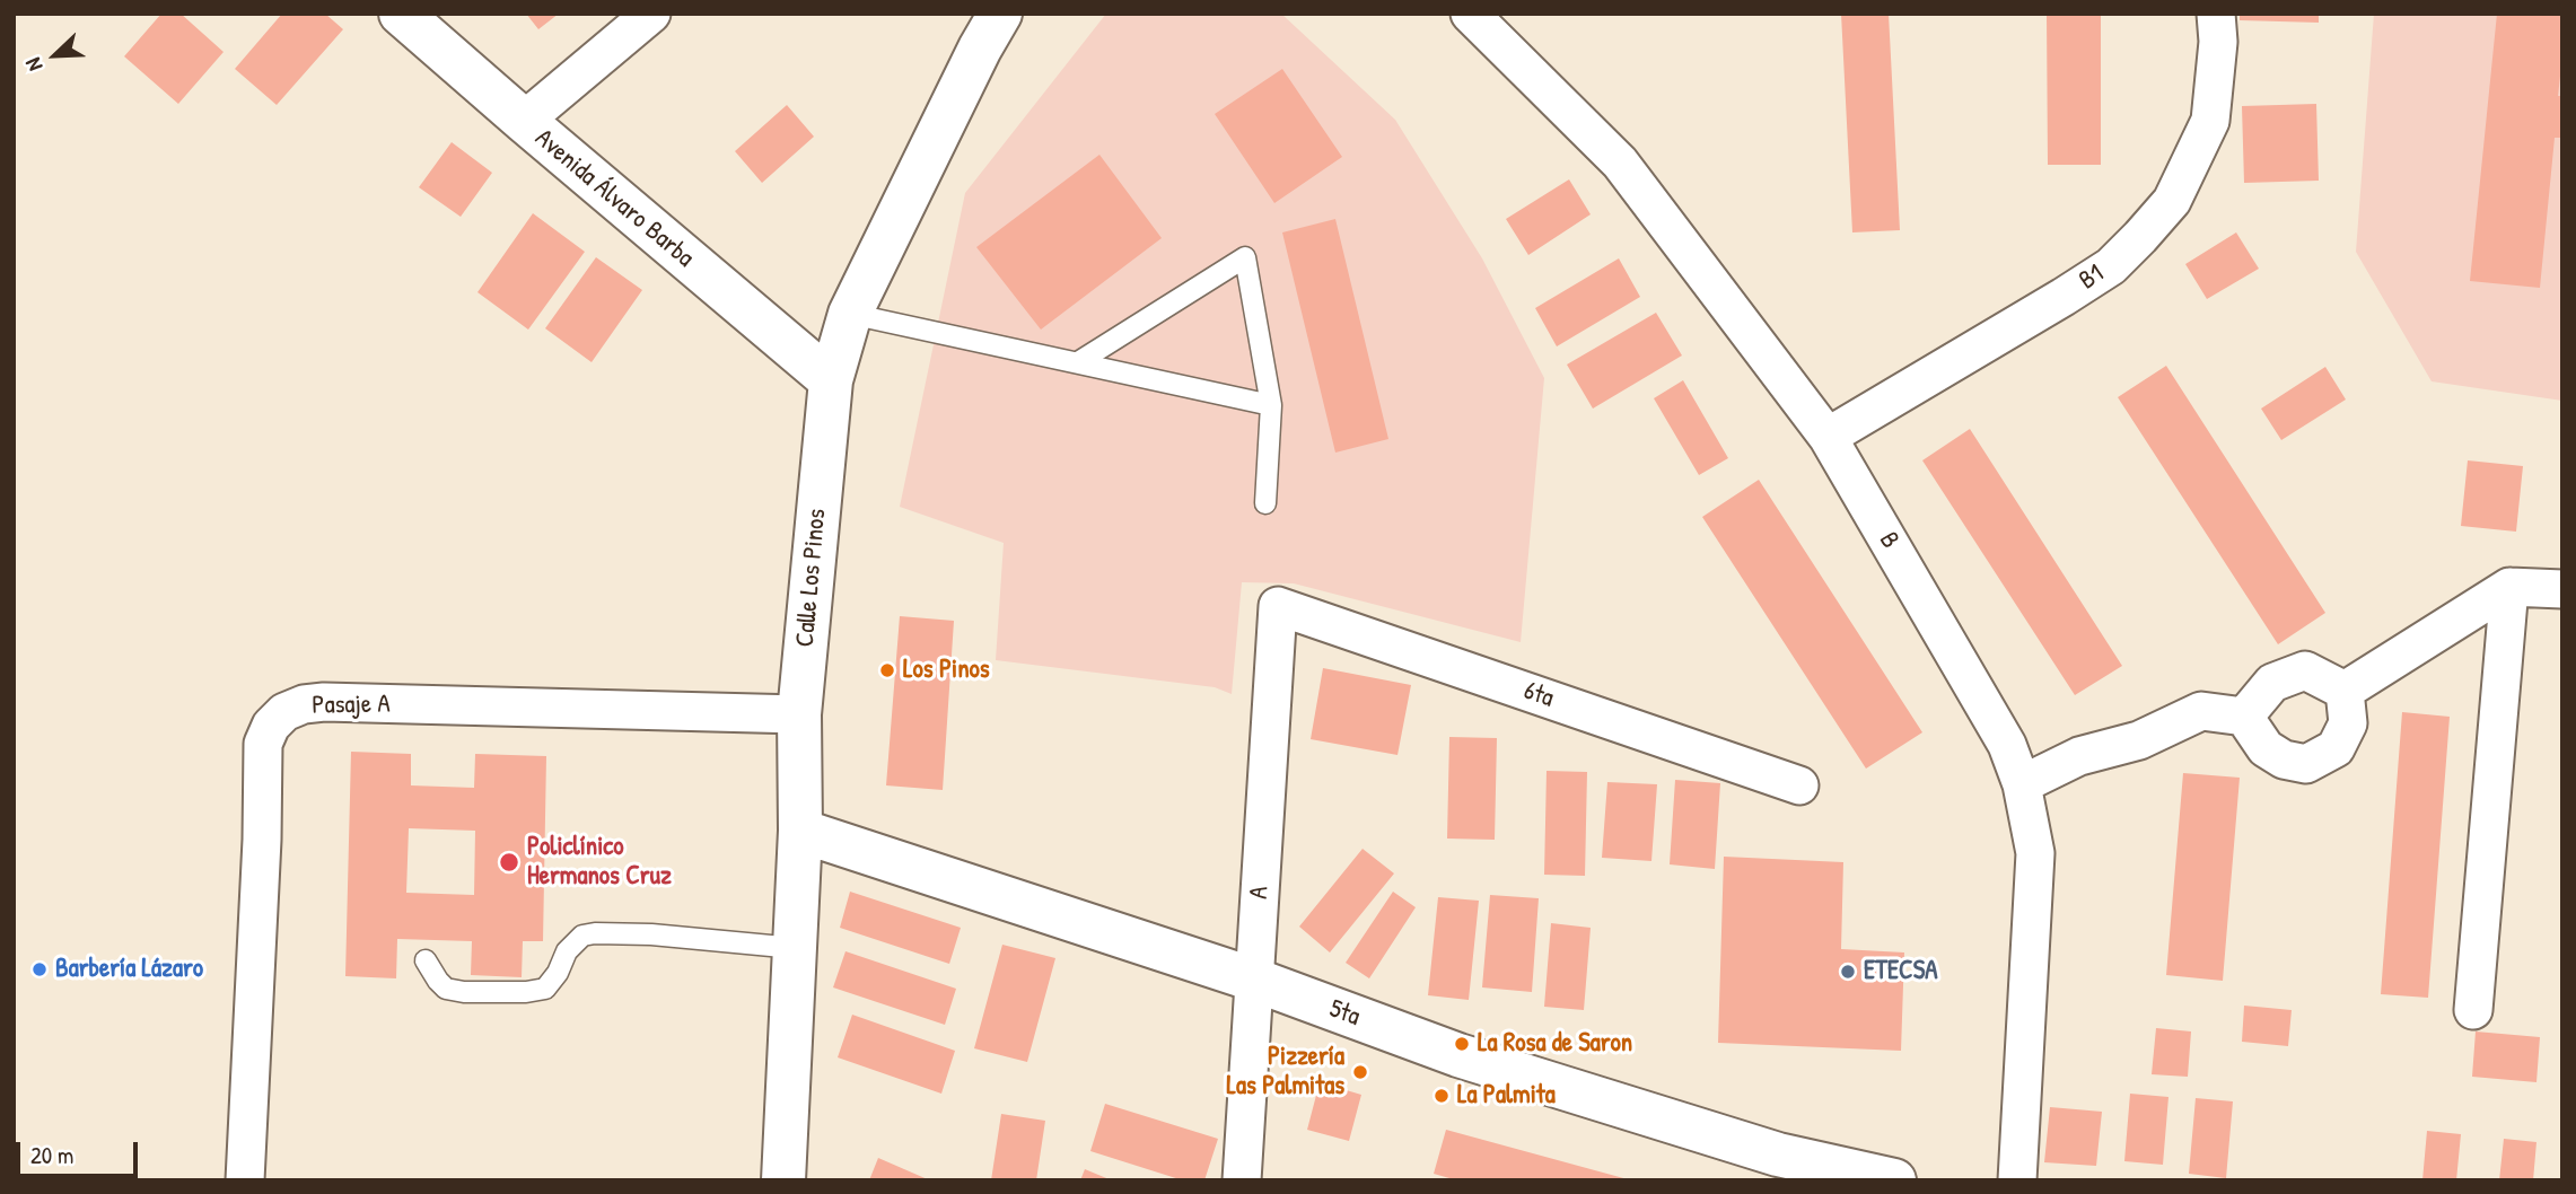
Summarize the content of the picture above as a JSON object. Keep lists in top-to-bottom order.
{
  "streets": {
    "street": [
      "Avenida Álvaro Barba",
      "B1",
      "B",
      "Calle Los Pinos",
      "6ta",
      "Pasaje A",
      "A",
      "5ta"
    ]
  },
  "crossings": [
    ["Avenida Álvaro Barba", "Calle Los Pinos"],
    ["B1", "B"],
    ["Calle Los Pinos", "Pasaje A"],
    ["Calle Los Pinos", "5ta"],
    ["6ta", "A"],
    ["A", "5ta"]
  ],
  "places": [
    "Los Pinos",
    "Policlínico Hermanos Cruz",
    "Barbería Lázaro",
    "ETECSA",
    "La Rosa de Saron",
    "Pizzería Las Palmitas",
    "La Palmita"
  ],
  "scale_bar": "20 m",
  "north": "bottom left"
}
